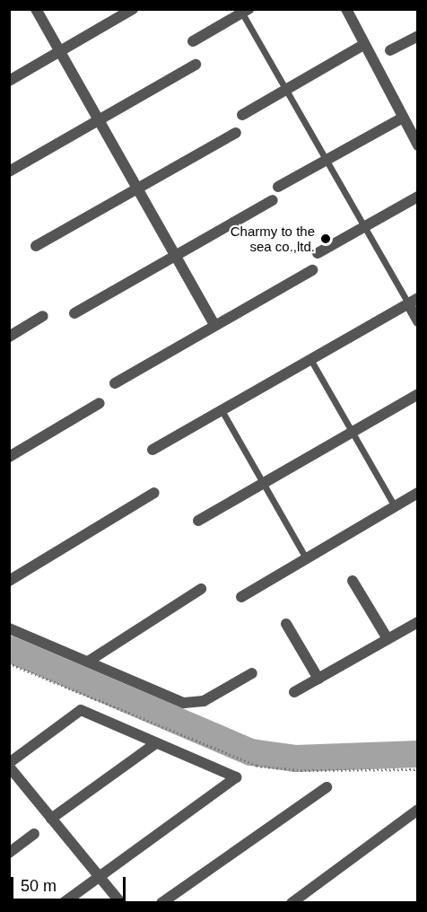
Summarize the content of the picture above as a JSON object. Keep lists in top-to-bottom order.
{
  "places": ["Charmy to the sea co.,ltd."],
  "scale_bar": "50 m"
}
